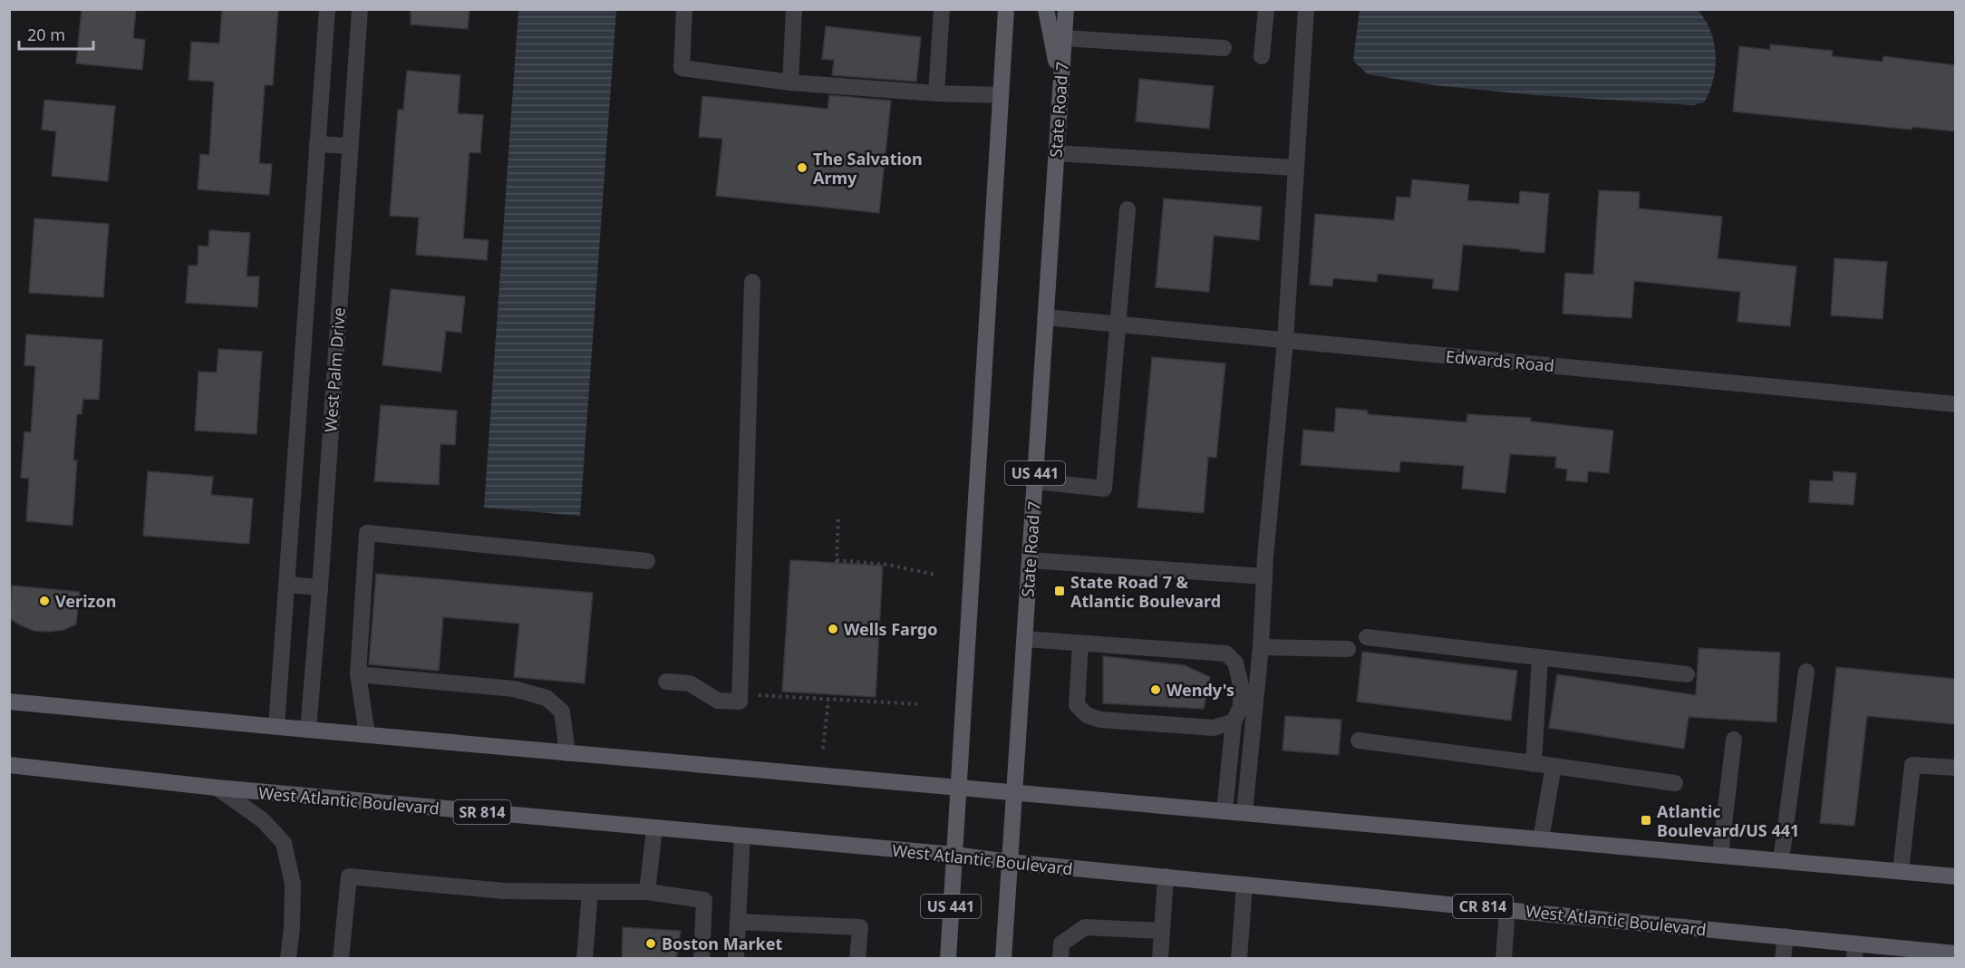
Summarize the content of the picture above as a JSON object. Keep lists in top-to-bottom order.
{
  "streets": {
    "main road": [
      "State Road 7",
      "US 441",
      "West Atlantic Boulevard",
      "SR 814",
      "CR 814"
    ],
    "street": ["Edwards Road", "West Palm Drive"]
  },
  "crossings": [
    ["State Road 7", "Edwards Road"],
    ["State Road 7", "West Atlantic Boulevard"],
    ["US 441", "West Atlantic Boulevard"]
  ],
  "places": {
    "other": [
      "The Salvation Army",
      "Verizon",
      "Wells Fargo",
      "Wendy's",
      "Boston Market"
    ],
    "transit": ["State Road 7 & Atlantic Boulevard", "Atlantic Boulevard/US 441"]
  },
  "scale_bar": "20 m"
}
